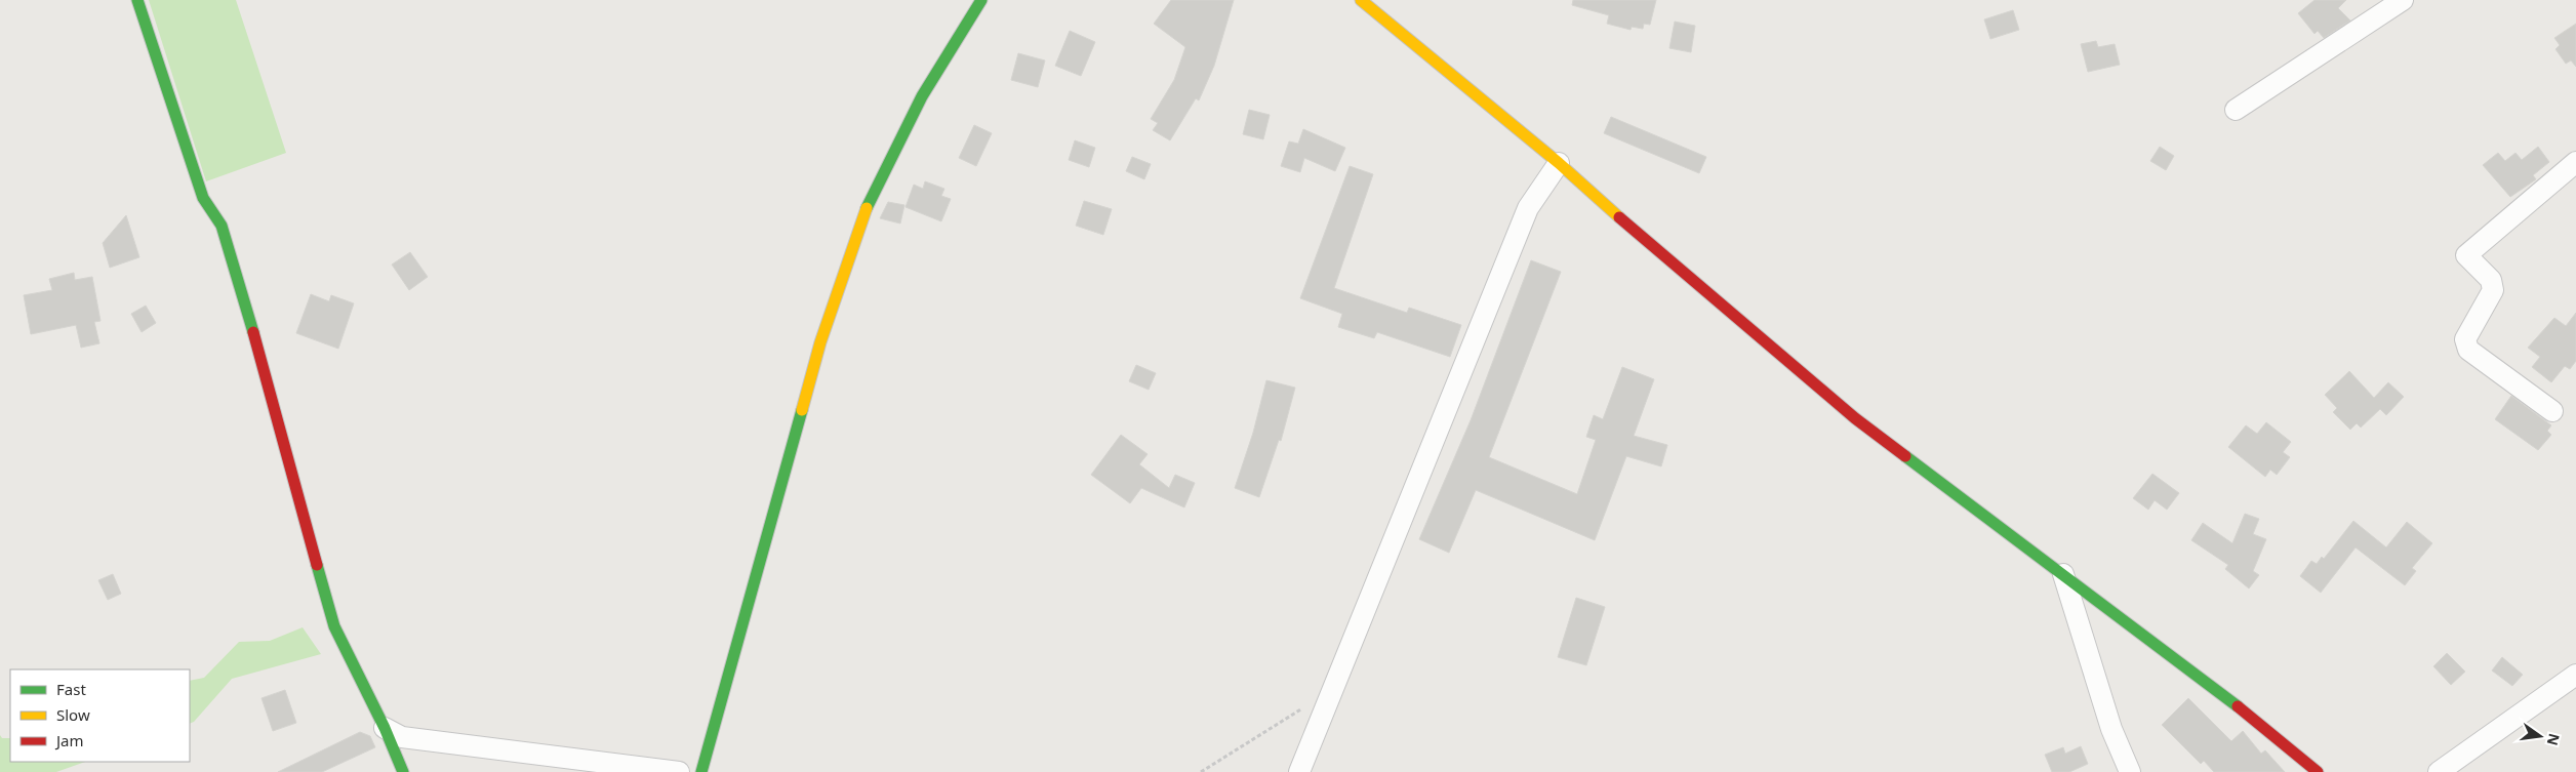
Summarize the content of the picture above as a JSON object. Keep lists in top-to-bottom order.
{
  "legend": ["Fast", "Slow", "Jam"],
  "north": "right"
}
